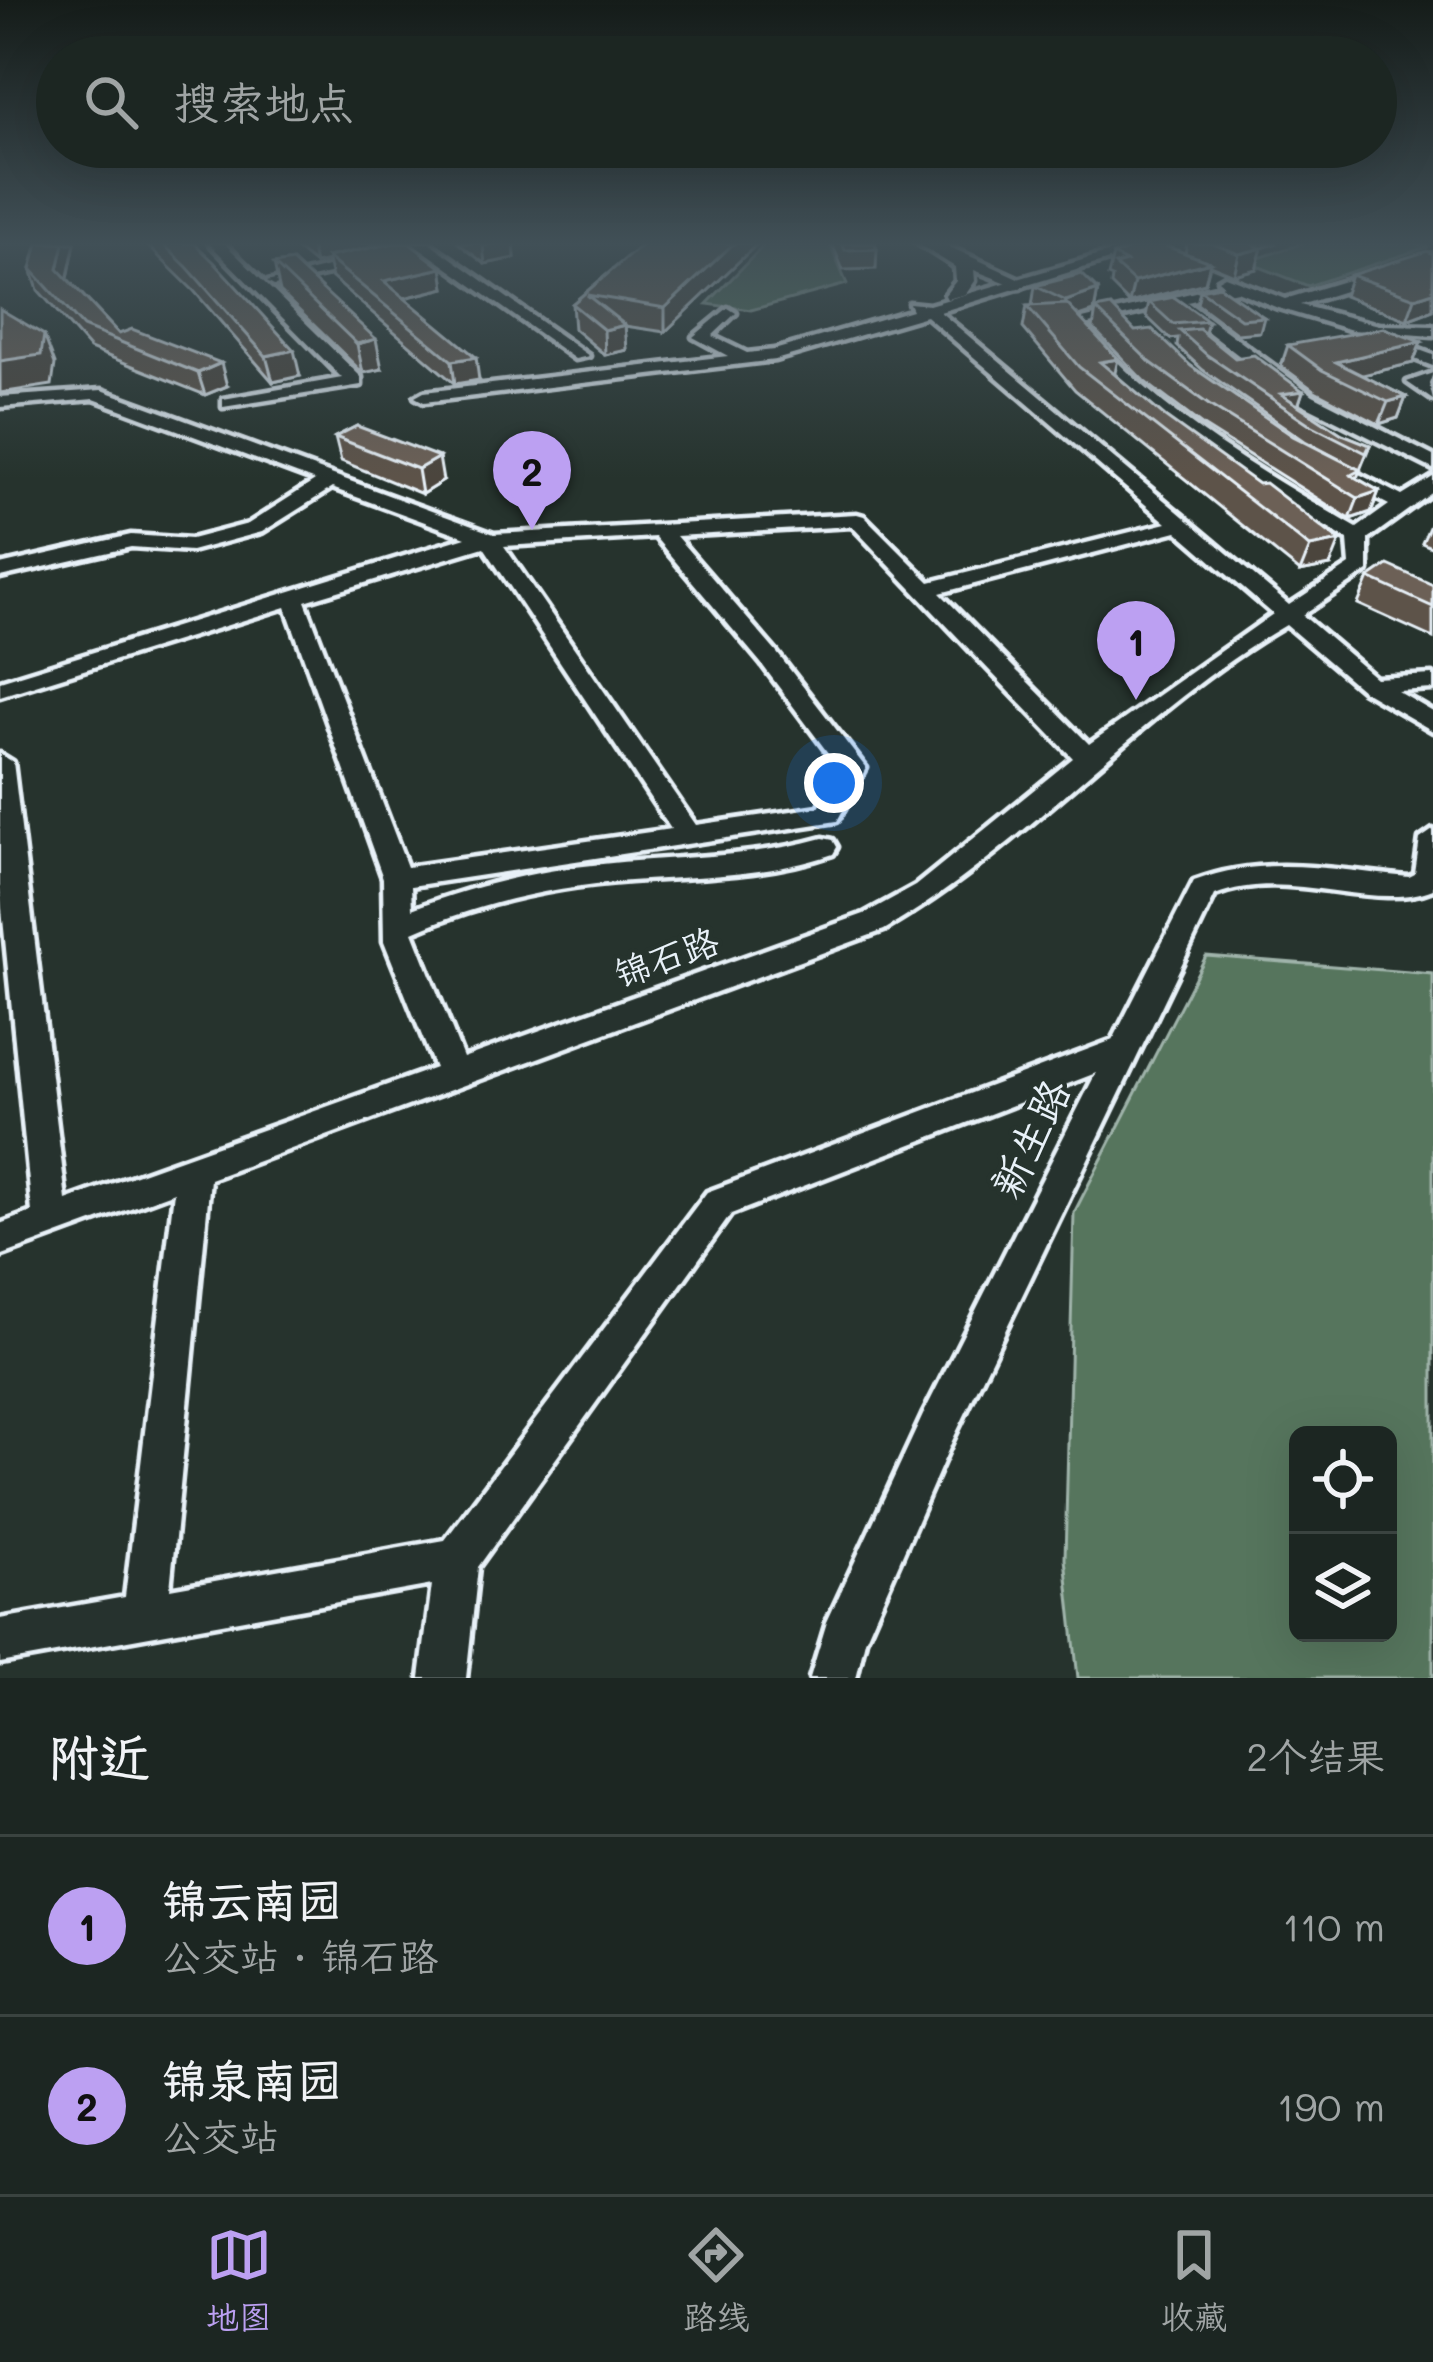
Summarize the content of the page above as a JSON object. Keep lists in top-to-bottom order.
{
  "streets": {
    "street": ["锦石路", "新生路"]
  },
  "page": {
    "search": "搜索地点",
    "pins": ["2", "1"],
    "heading": ["附近", "2个结果"],
    "list": [
      {
        "mark": "1",
        "name": "锦云南园",
        "note": "公交站 · 锦石路",
        "value": "110 m"
      },
      {
        "mark": "2",
        "name": "锦泉南园",
        "note": "公交站",
        "value": "190 m"
      }
    ],
    "nav": ["地图", "路线", "收藏"]
  }
}
